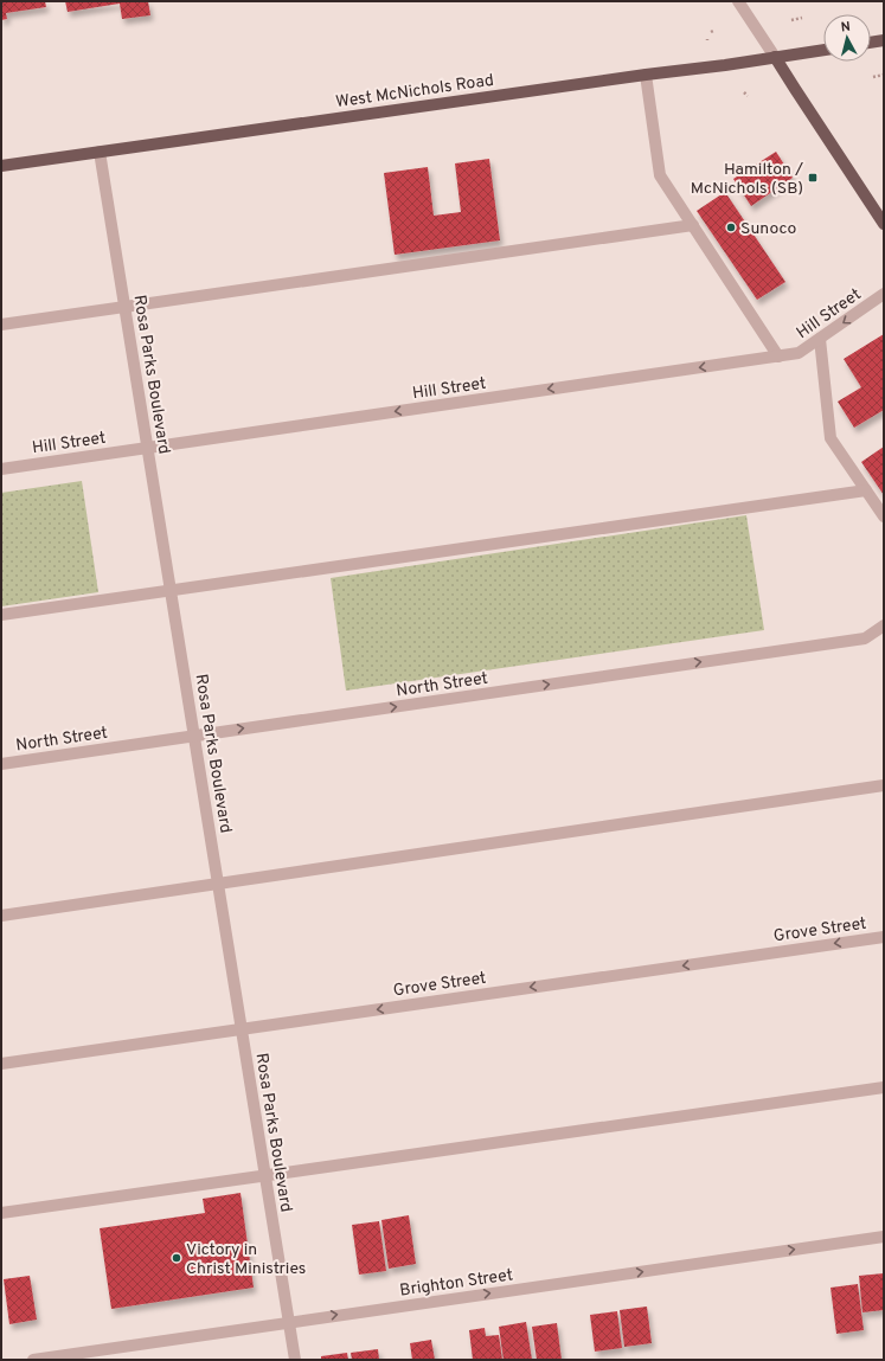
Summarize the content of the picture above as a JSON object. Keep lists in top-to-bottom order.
{
  "streets": {
    "main road": ["West McNichols Road"],
    "street": [
      "Hill Street",
      "Rosa Parks Boulevard",
      "North Street",
      "Grove Street",
      "Brighton Street"
    ]
  },
  "crossings": [
    ["West McNichols Road", "Rosa Parks Boulevard"],
    ["Hill Street", "Rosa Parks Boulevard"],
    ["Rosa Parks Boulevard", "North Street"],
    ["Rosa Parks Boulevard", "Grove Street"],
    ["Rosa Parks Boulevard", "Brighton Street"]
  ],
  "one_way": [
    "Hill Street",
    "North Street",
    "Grove Street",
    "Brighton Street"
  ],
  "places": {
    "transit": ["Hamilton / McNichols (SB)"],
    "other": ["Sunoco", "Victory in Christ Ministries"]
  },
  "north": "top"
}
